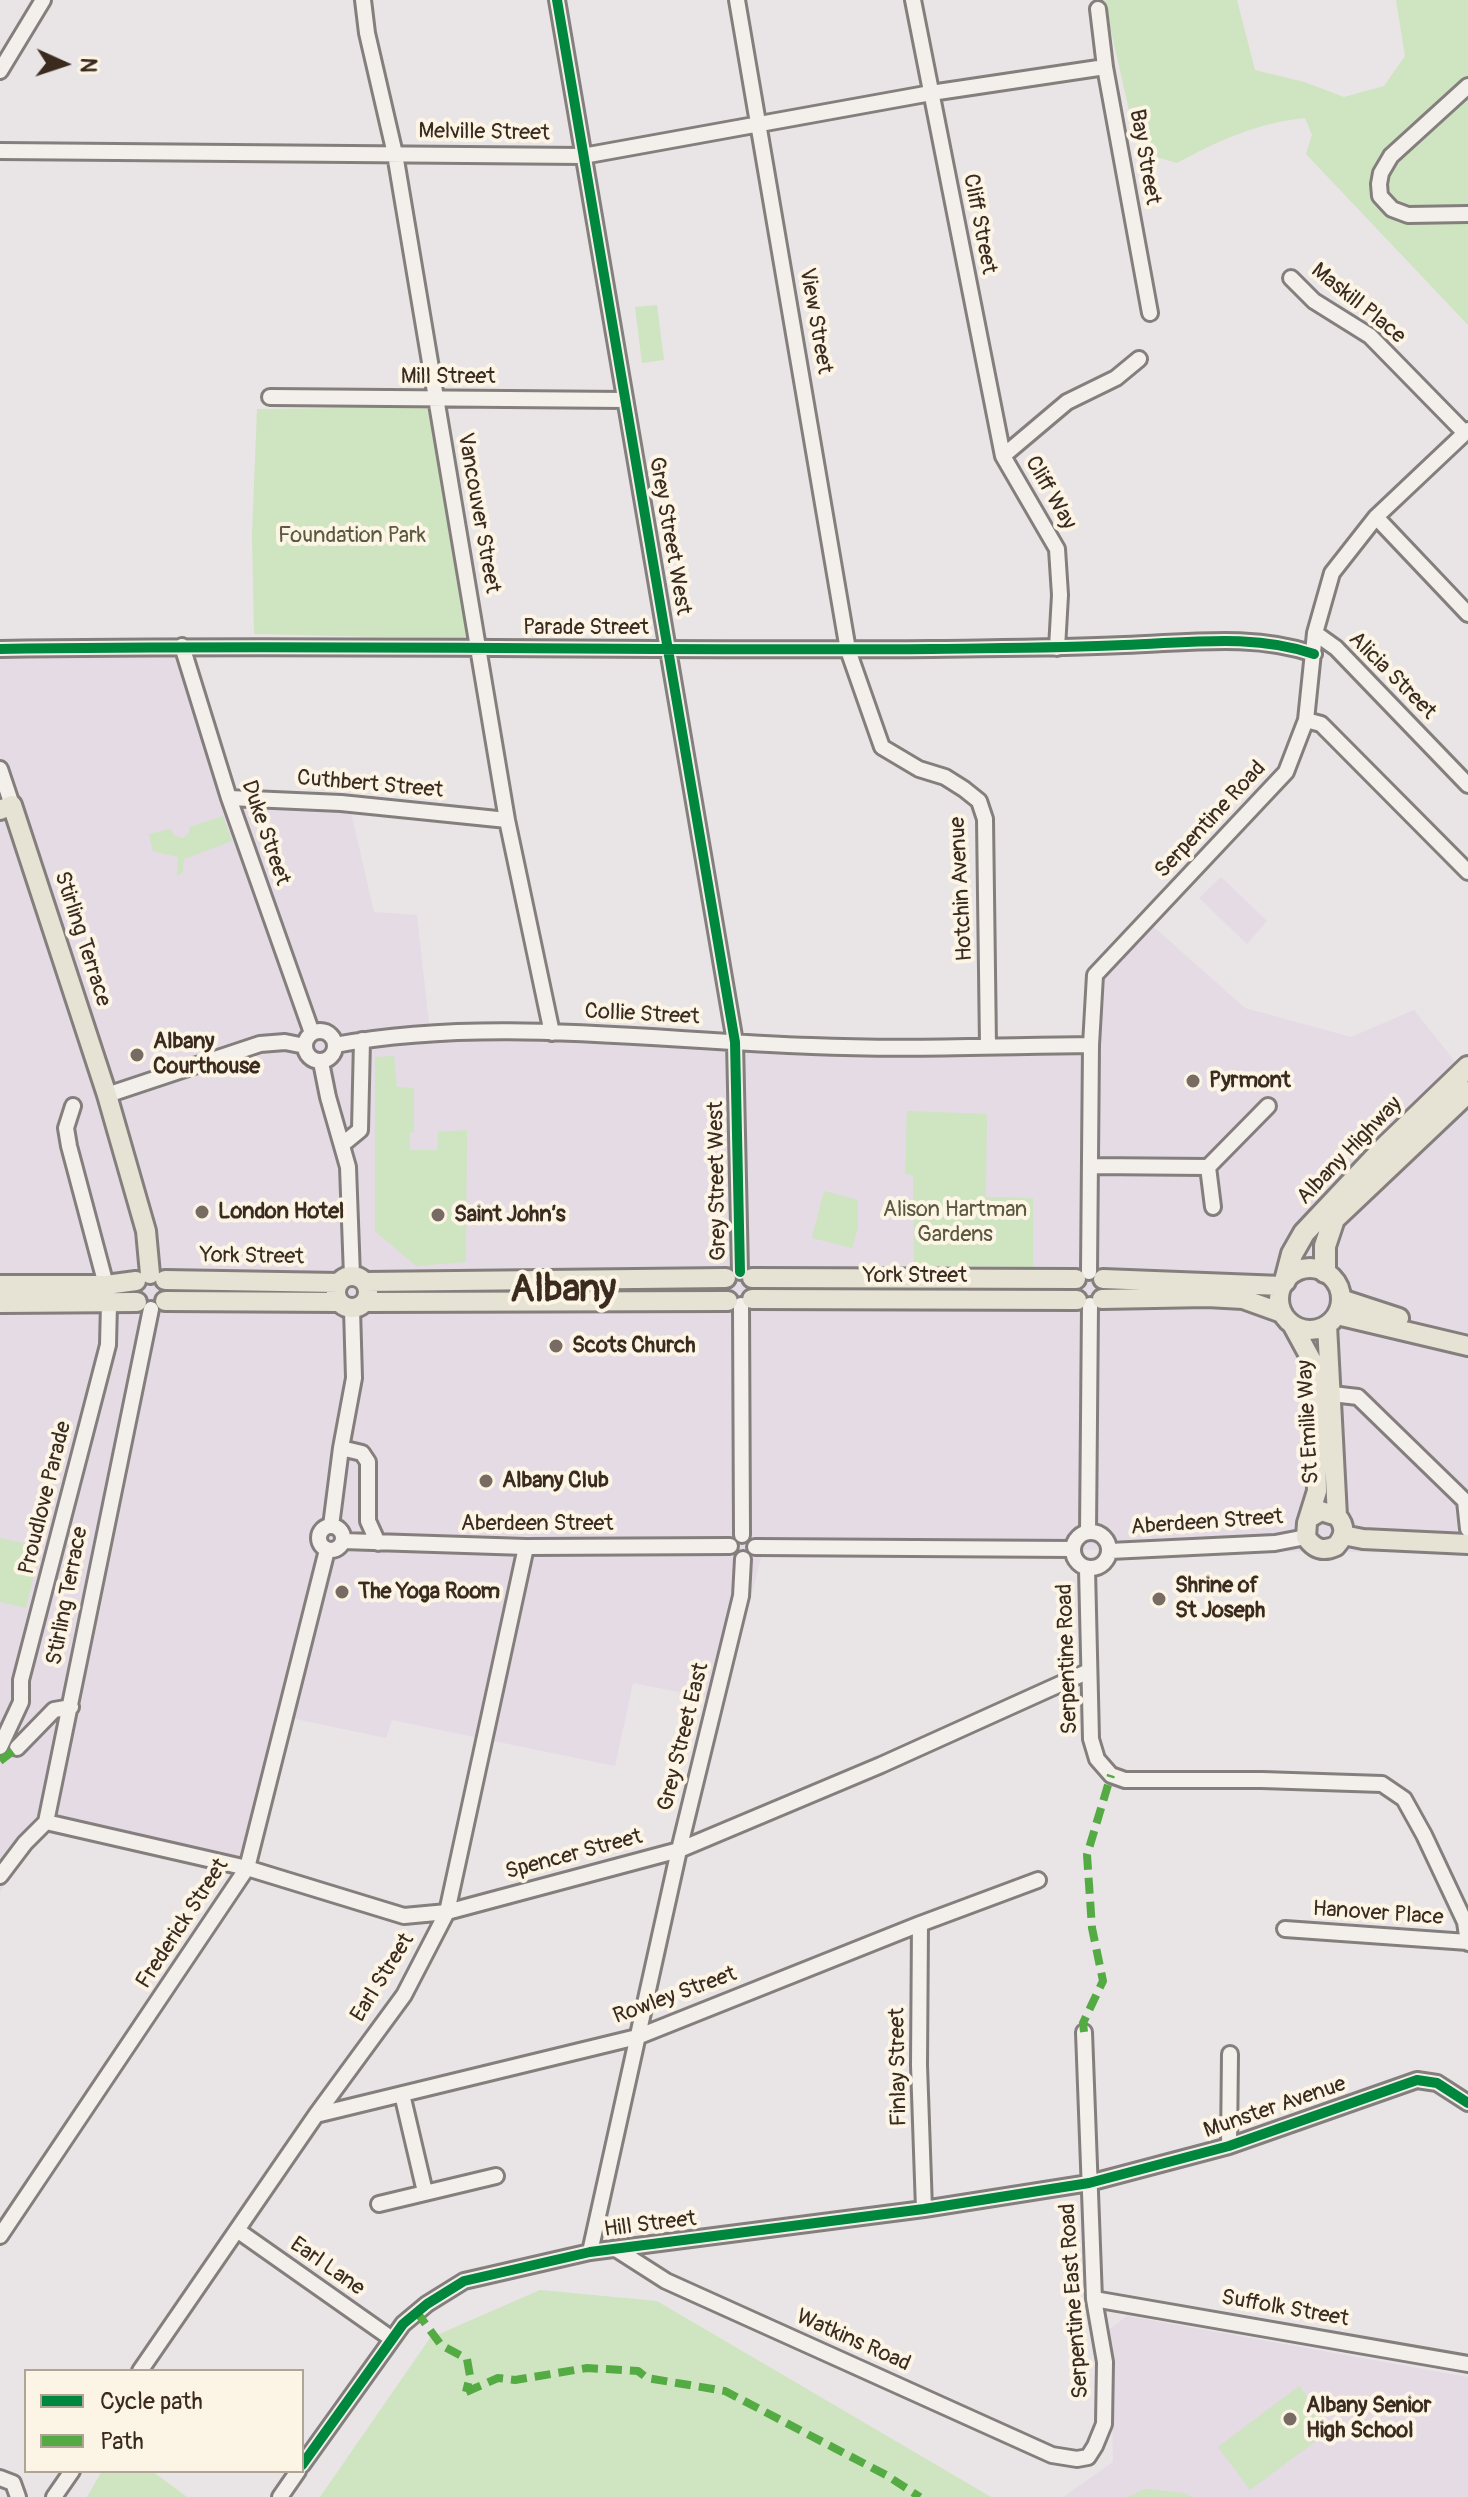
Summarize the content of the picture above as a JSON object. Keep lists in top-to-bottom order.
{
  "streets": {
    "highway": ["Albany Highway"],
    "main road": ["Stirling Terrace", "York Street", "St Emilie Way"],
    "street": [
      "Melville Street",
      "Bay Street",
      "Cliff Street",
      "Maskill Place",
      "View Street",
      "Mill Street",
      "Cliff Way",
      "Vancouver Street",
      "Grey Street West",
      "Parade Street",
      "Alicia Street",
      "Cuthbert Street",
      "Serpentine Road",
      "Duke Street",
      "Hotchin Avenue",
      "Collie Street",
      "Proudlove Parade",
      "Aberdeen Street",
      "Grey Street East",
      "Spencer Street",
      "Hanover Place",
      "Frederick Street",
      "Earl Street",
      "Rowley Street",
      "Finlay Street",
      "Munster Avenue",
      "Hill Street",
      "Earl Lane",
      "Serpentine East Road",
      "Suffolk Street",
      "Watkins Road"
    ]
  },
  "crossings": [
    ["Melville Street", "Bay Street"],
    ["Melville Street", "Cliff Street"],
    ["Melville Street", "View Street"],
    ["Melville Street", "Vancouver Street"],
    ["Melville Street", "Grey Street West"],
    ["Cliff Street", "Cliff Way"],
    ["Maskill Place", "Serpentine Road"],
    ["View Street", "Parade Street"],
    ["View Street", "Hotchin Avenue"],
    ["Mill Street", "Vancouver Street"],
    ["Mill Street", "Grey Street West"],
    ["Cliff Way", "Parade Street"],
    ["Vancouver Street", "Parade Street"],
    ["Vancouver Street", "Cuthbert Street"],
    ["Vancouver Street", "Collie Street"],
    ["Grey Street West", "Parade Street"],
    ["Grey Street West", "Collie Street"],
    ["Grey Street West", "York Street"],
    ["Parade Street", "Serpentine Road"],
    ["Parade Street", "Duke Street"],
    ["Parade Street", "Hotchin Avenue"],
    ["Alicia Street", "Serpentine Road"],
    ["Cuthbert Street", "Duke Street"],
    ["Serpentine Road", "Collie Street"],
    ["Serpentine Road", "York Street"],
    ["Serpentine Road", "Aberdeen Street"],
    ["Serpentine Road", "Spencer Street"],
    ["Serpentine Road", "Hanover Place"],
    ["Duke Street", "Collie Street"],
    ["Hotchin Avenue", "Collie Street"],
    ["Stirling Terrace", "York Street"],
    ["Stirling Terrace", "Spencer Street"],
    ["Albany Highway", "York Street"],
    ["Albany Highway", "St Emilie Way"],
    ["York Street", "St Emilie Way"],
    ["York Street", "Proudlove Parade"],
    ["St Emilie Way", "Aberdeen Street"],
    ["Aberdeen Street", "Grey Street East"],
    ["Aberdeen Street", "Frederick Street"],
    ["Aberdeen Street", "Earl Street"],
    ["Grey Street East", "Spencer Street"],
    ["Grey Street East", "Rowley Street"],
    ["Grey Street East", "Hill Street"],
    ["Spencer Street", "Frederick Street"],
    ["Spencer Street", "Earl Street"],
    ["Earl Street", "Rowley Street"],
    ["Earl Street", "Earl Lane"],
    ["Rowley Street", "Finlay Street"],
    ["Finlay Street", "Hill Street"],
    ["Munster Avenue", "Hill Street"],
    ["Munster Avenue", "Serpentine East Road"],
    ["Hill Street", "Earl Lane"],
    ["Hill Street", "Serpentine East Road"],
    ["Hill Street", "Watkins Road"],
    ["Serpentine East Road", "Suffolk Street"],
    ["Serpentine East Road", "Watkins Road"]
  ],
  "districts": ["Albany"],
  "parks": ["Foundation Park", "Alison Hartman Gardens"],
  "places": [
    "Albany Courthouse",
    "Pyrmont",
    "London Hotel",
    "Saint John’s",
    "Scots Church",
    "Albany Club",
    "The Yoga Room",
    "Shrine of St Joseph",
    "Albany Senior High School"
  ],
  "legend": ["Cycle path", "Path"],
  "north": "right"
}
